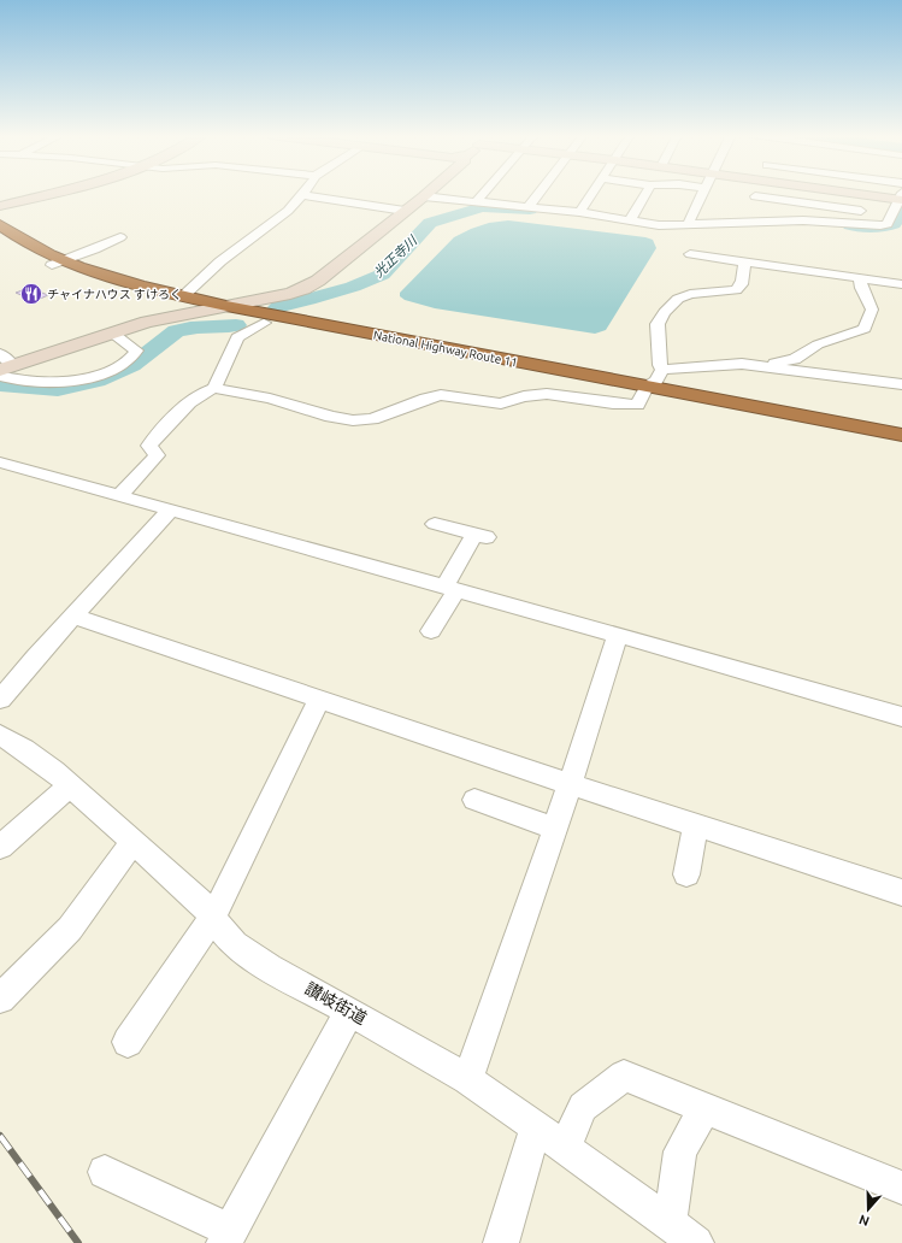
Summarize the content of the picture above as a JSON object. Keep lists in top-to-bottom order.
{
  "streets": {
    "highway": ["National Highway Route 11"],
    "street": ["讃岐街道"]
  },
  "water": ["光正寺川"],
  "places": {
    "restaurant": ["チャイナハウス すけろく"]
  },
  "north": "bottom"
}
